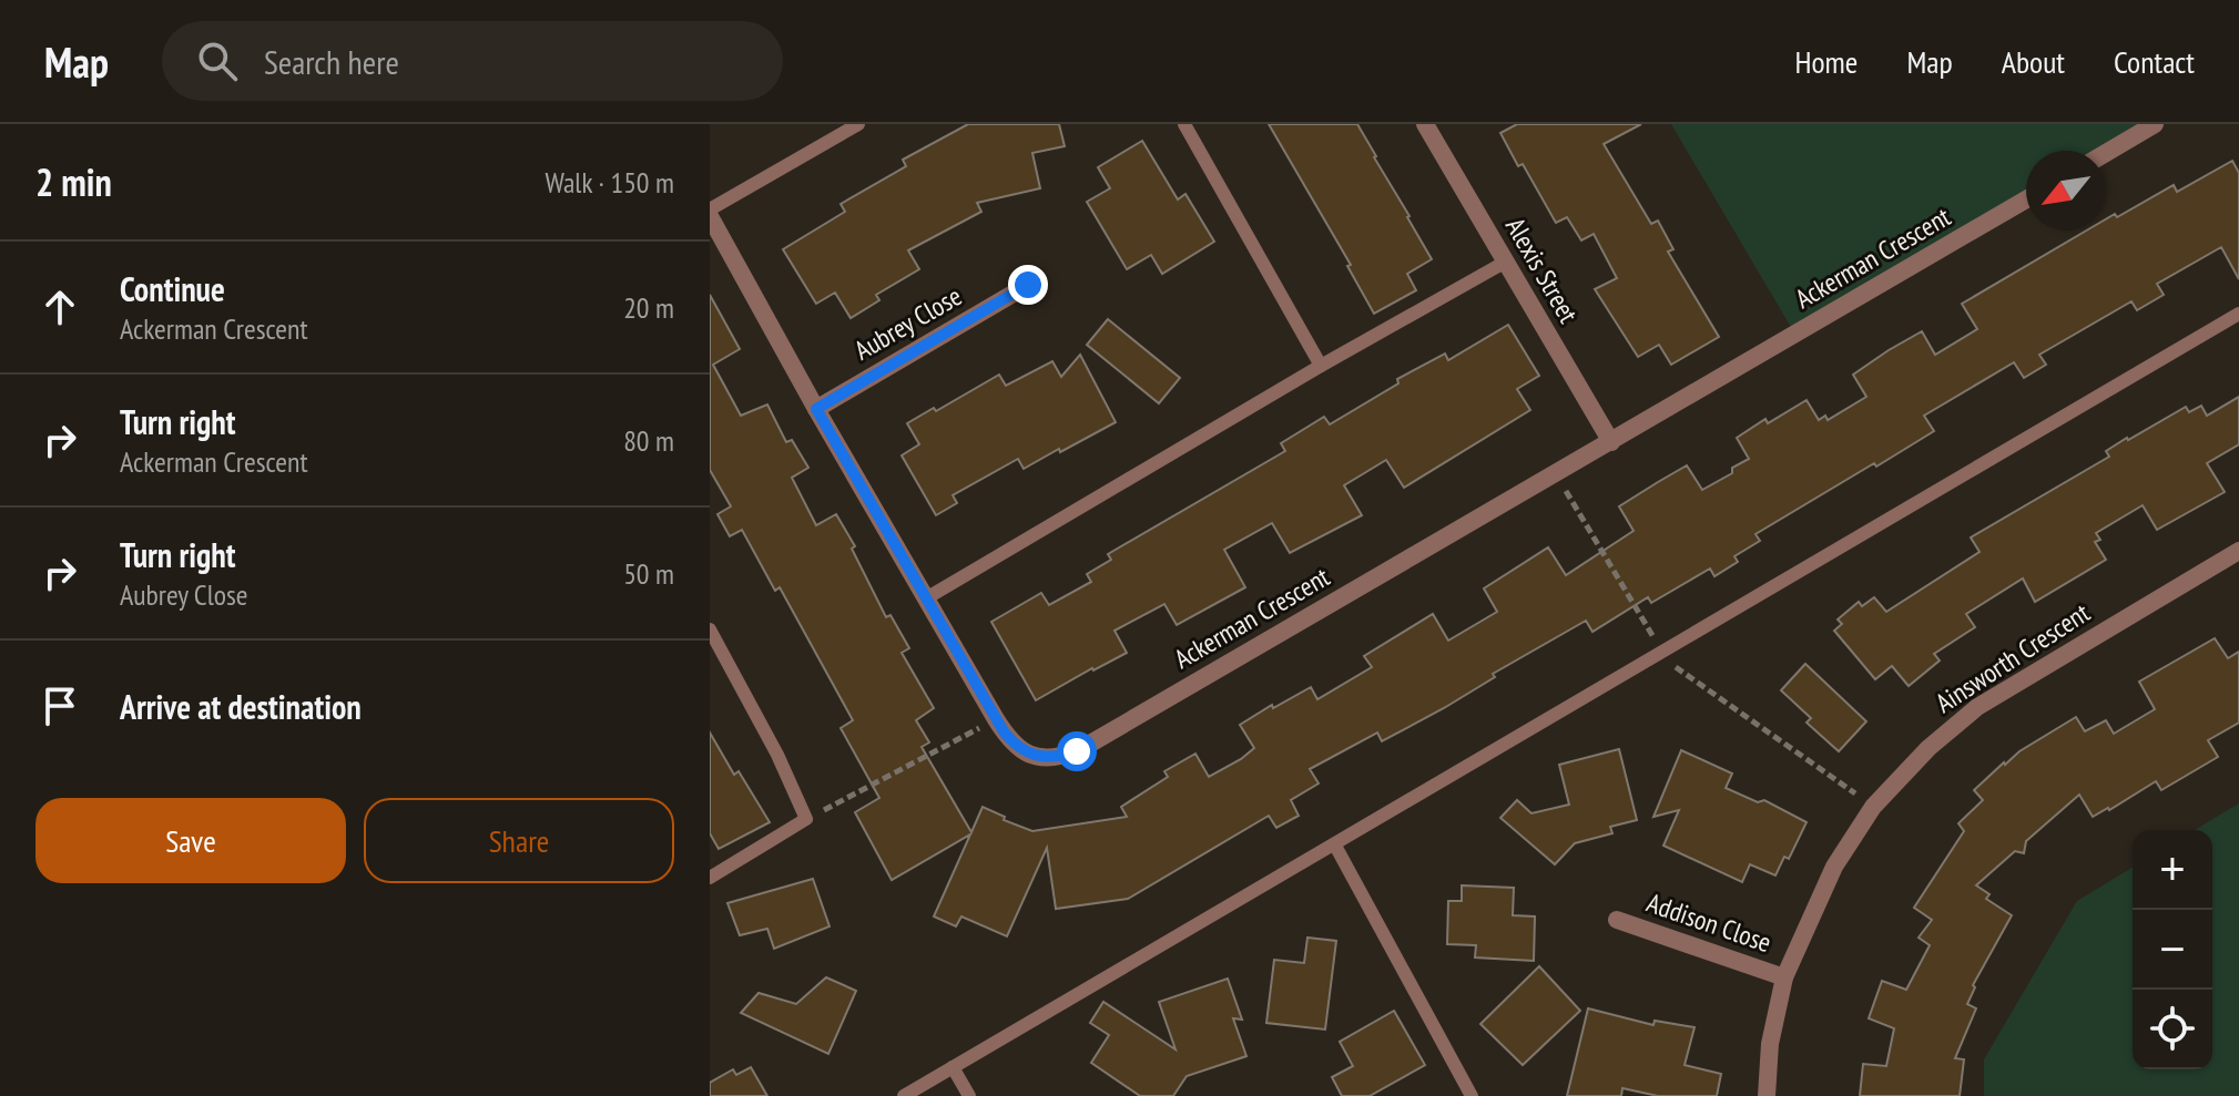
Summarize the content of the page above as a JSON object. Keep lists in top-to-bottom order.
{
  "streets": {
    "street": [
      "Ackerman Crescent",
      "Alexis Street",
      "Aubrey Close",
      "Ainsworth Crescent",
      "Addison Close"
    ]
  },
  "crossings": [
    ["Ackerman Crescent", "Alexis Street"],
    ["Ackerman Crescent", "Aubrey Close"],
    ["Ainsworth Crescent", "Addison Close"]
  ],
  "north": "bottom left",
  "page": {
    "header": "Map",
    "search": "Search here",
    "nav": [
      "Home",
      "Map",
      "About",
      "Contact"
    ],
    "heading": ["2 min", "Walk · 150 m"],
    "list": [
      ["Continue", "Ackerman Crescent", "20 m"],
      ["Turn right", "Ackerman Crescent", "80 m"],
      ["Turn right", "Aubrey Close", "50 m"],
      "Arrive at destination"
    ],
    "buttons": ["Save", "Share"],
    "map_buttons": ["+", "−"]
  }
}
